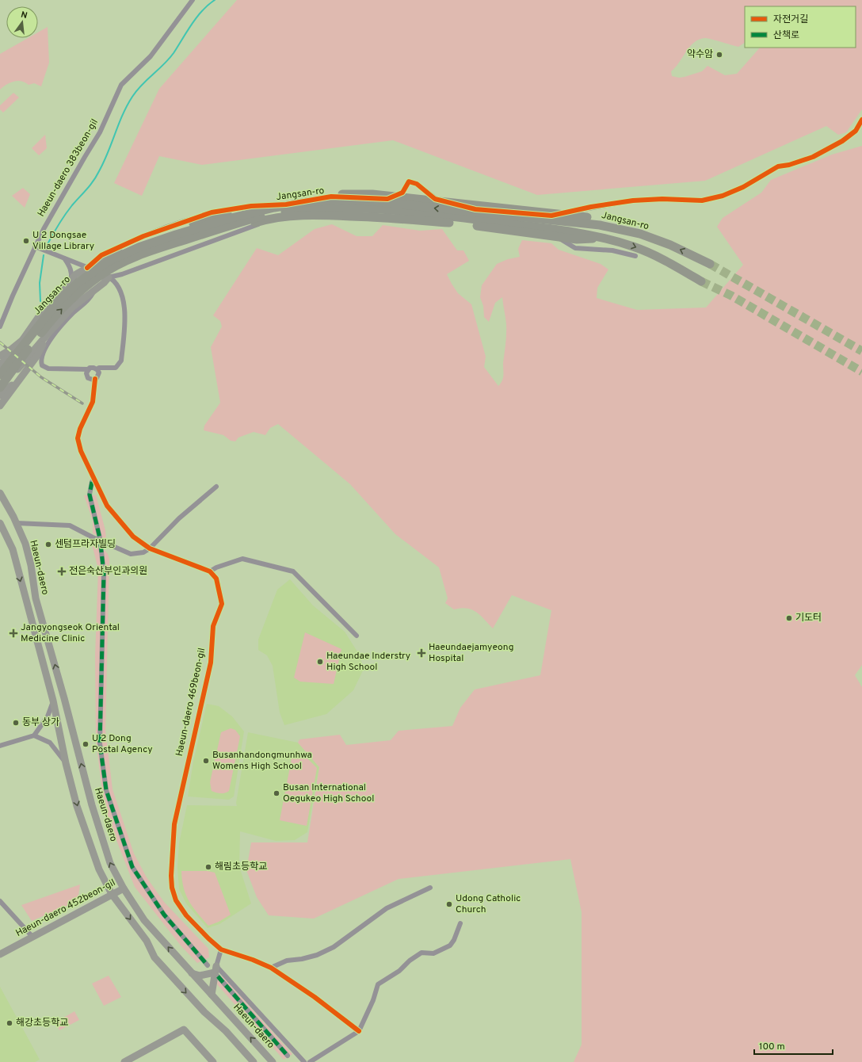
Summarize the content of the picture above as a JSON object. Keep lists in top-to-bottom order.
{
  "streets": {
    "highway": ["Jangsan-ro"],
    "main road": ["Haeun-daero", "Haeun-daero 452beon-gil"],
    "street": ["Haeun-daero 383beon-gil", "Haeun-daero 469beon-gil"]
  },
  "crossings": [
    ["Haeun-daero", "Haeun-daero 452beon-gil"]
  ],
  "places": {
    "other": [
      "약수암",
      "U 2 Dongsae Village Library",
      "센텀프라자빌딩",
      "기도터",
      "Haeundae Inderstry High School",
      "동부 상가",
      "U 2 Dong Postal Agency",
      "Busanhandongmunhwa Womens High School",
      "Busan International Oegukeo High School",
      "해림초등학교",
      "Udong Catholic Church",
      "해강초등학교"
    ],
    "health": ["전은숙산부인과의원", "Jangyongseok Oriental Medicine Clinic", "Haeundaejamyeong Hospital"]
  },
  "legend": ["자전거길", "산책로"],
  "scale_bar": "100 m",
  "north": "top"
}
